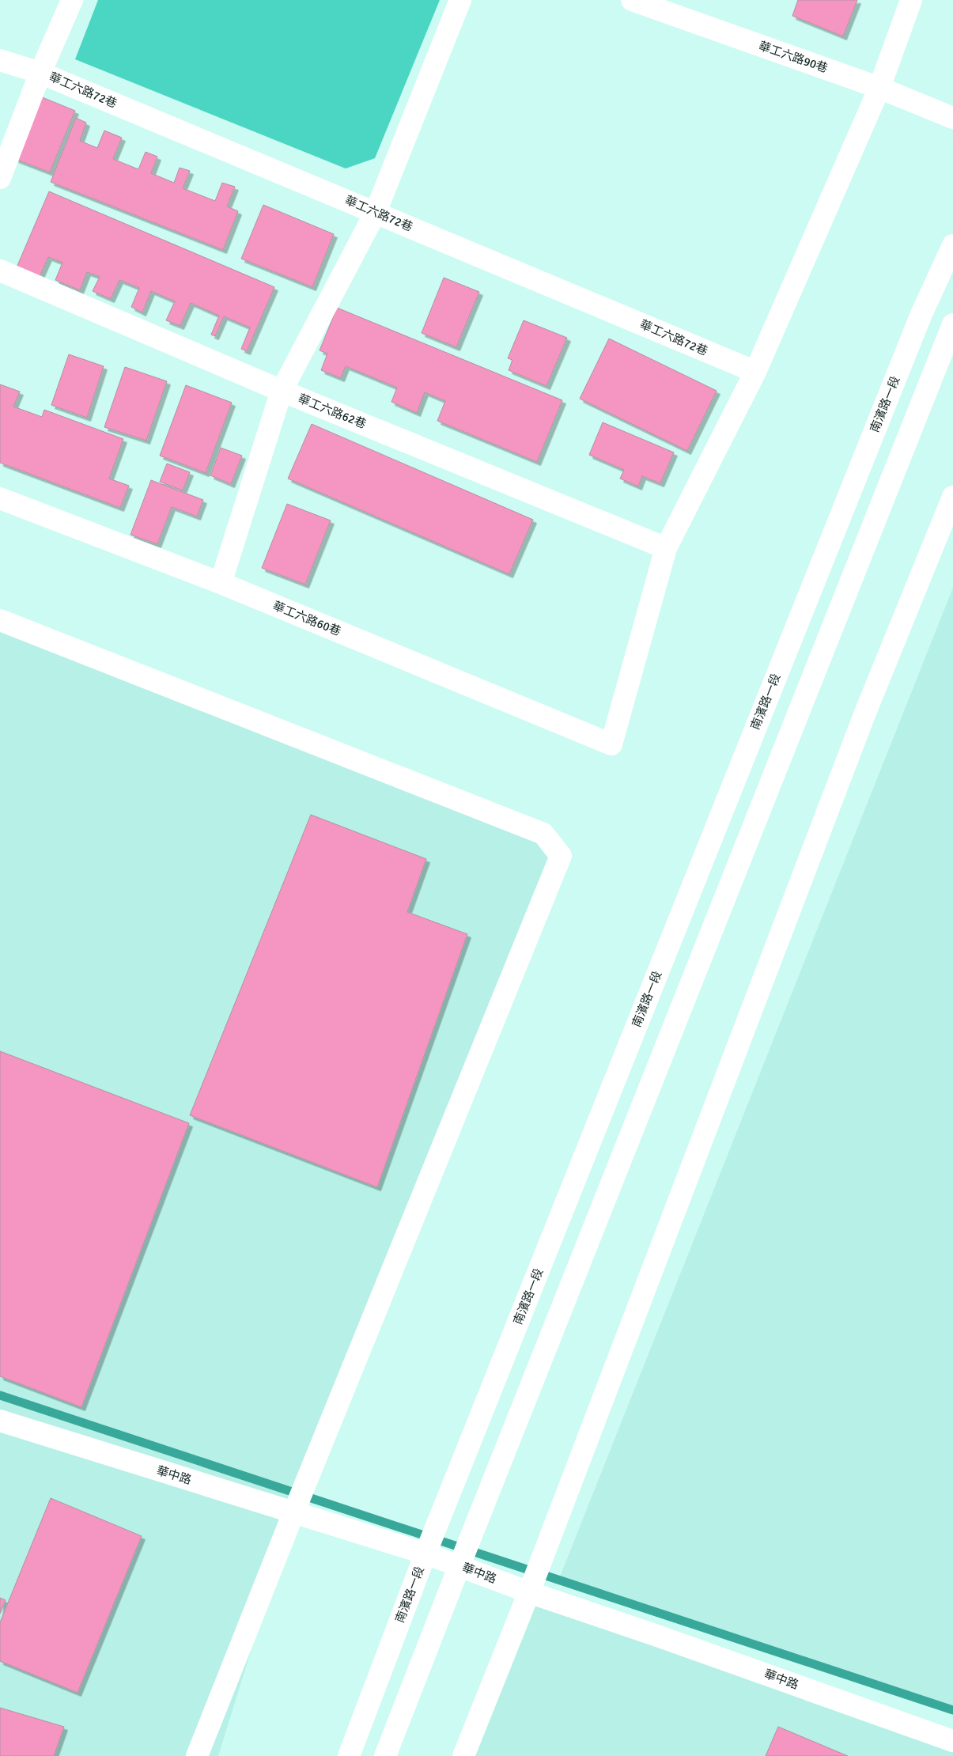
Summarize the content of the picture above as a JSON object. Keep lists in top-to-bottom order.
{
  "streets": {
    "street": [
      "華工六路90巷",
      "華工六路72巷",
      "南濱路一段",
      "華工六路62巷",
      "華工六路60巷",
      "華中路"
    ]
  },
  "crossings": [
    ["南濱路一段", "華中路"],
    ["華工六路62巷", "華工六路60巷"]
  ]
}
